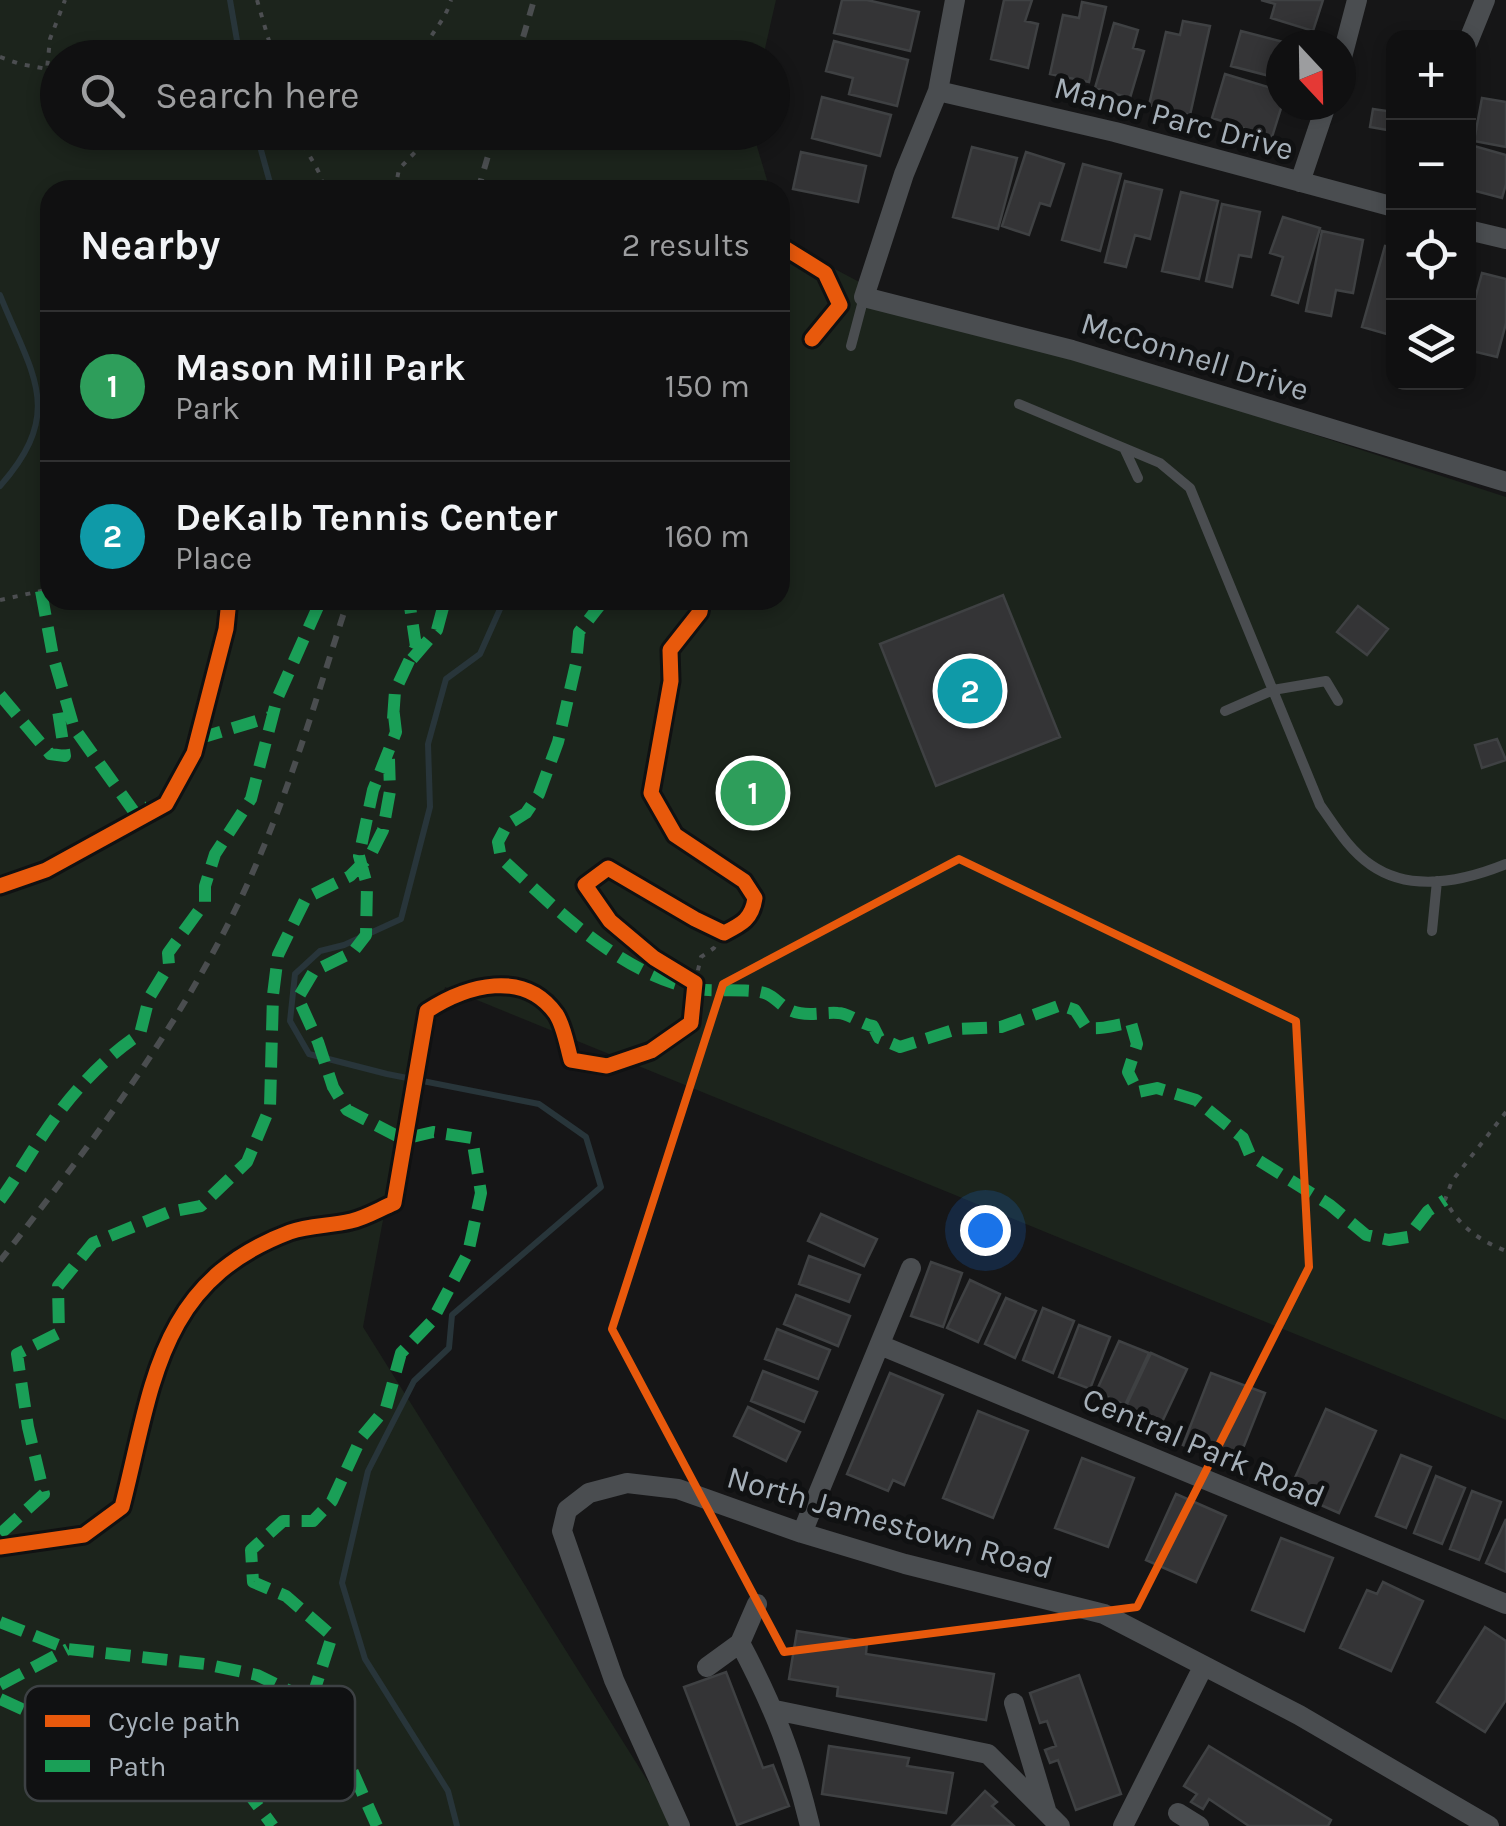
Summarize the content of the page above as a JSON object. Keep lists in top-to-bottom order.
{
  "streets": {
    "street": [
      "Manor Parc Drive",
      "McConnell Drive",
      "Central Park Road",
      "North Jamestown Road"
    ]
  },
  "legend": ["Cycle path", "Path"],
  "north": "bottom",
  "page": {
    "map_buttons": ["+", "−"],
    "search": "Search here",
    "heading": ["Nearby", "2 results"],
    "list": [
      {
        "mark": "1",
        "name": "Mason Mill Park",
        "note": "Park",
        "value": "150 m"
      },
      {
        "mark": "2",
        "name": "DeKalb Tennis Center",
        "note": "Place",
        "value": "160 m"
      }
    ],
    "pins": ["2", "1"]
  }
}
